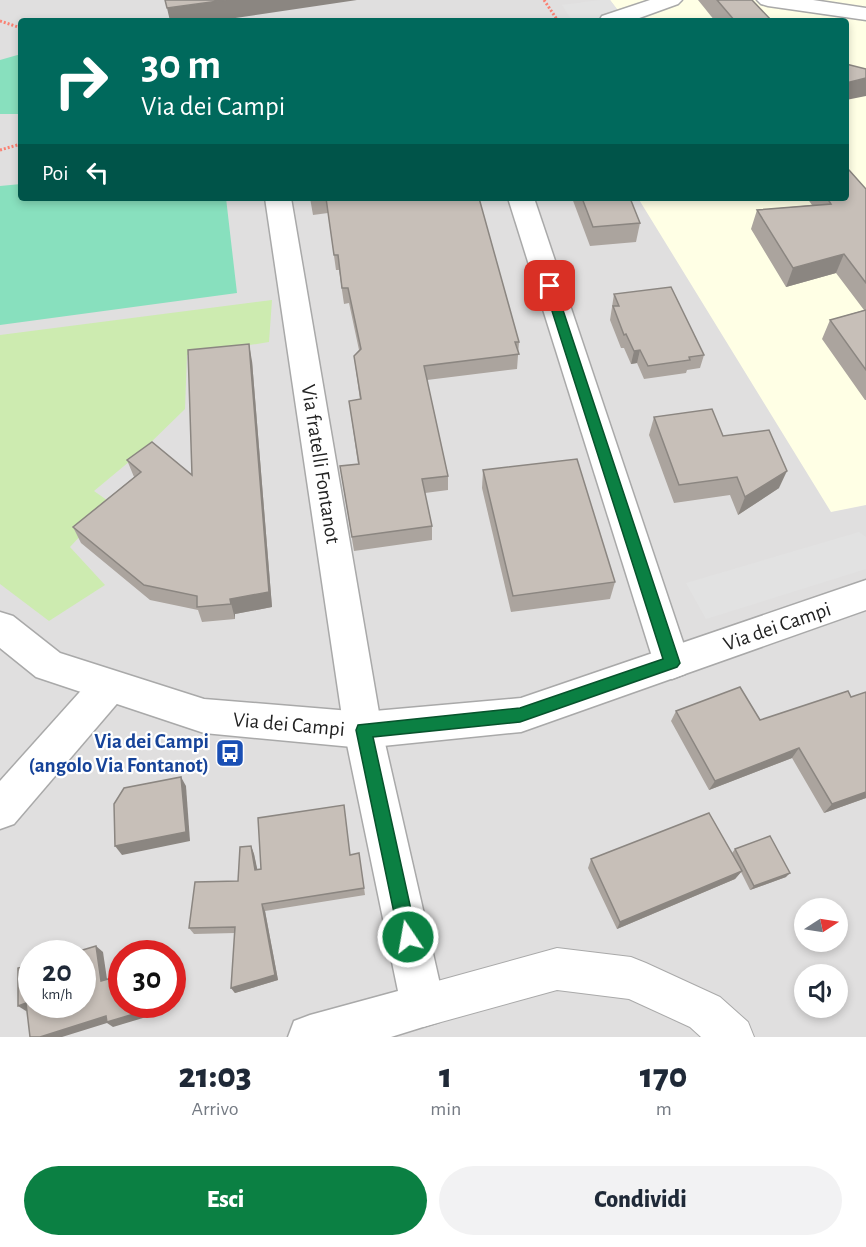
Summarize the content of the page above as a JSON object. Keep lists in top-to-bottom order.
{
  "streets": {
    "street": ["Via fratelli Fontanot", "Via dei Campi"]
  },
  "crossings": [
    ["Via fratelli Fontanot", "Via dei Campi"]
  ],
  "places": {
    "bus stop": ["Via dei Campi (angolo Via Fontanot)"]
  },
  "north": "right",
  "page": {
    "turn": ["30 m", "Via dei Campi"],
    "then": "Poi",
    "speed": "20 km/h",
    "limit": "30",
    "eta": [
      "21:03",
      "Arrivo",
      "1",
      "min",
      "170",
      "m"
    ],
    "buttons": ["Esci", "Condividi"]
  }
}
